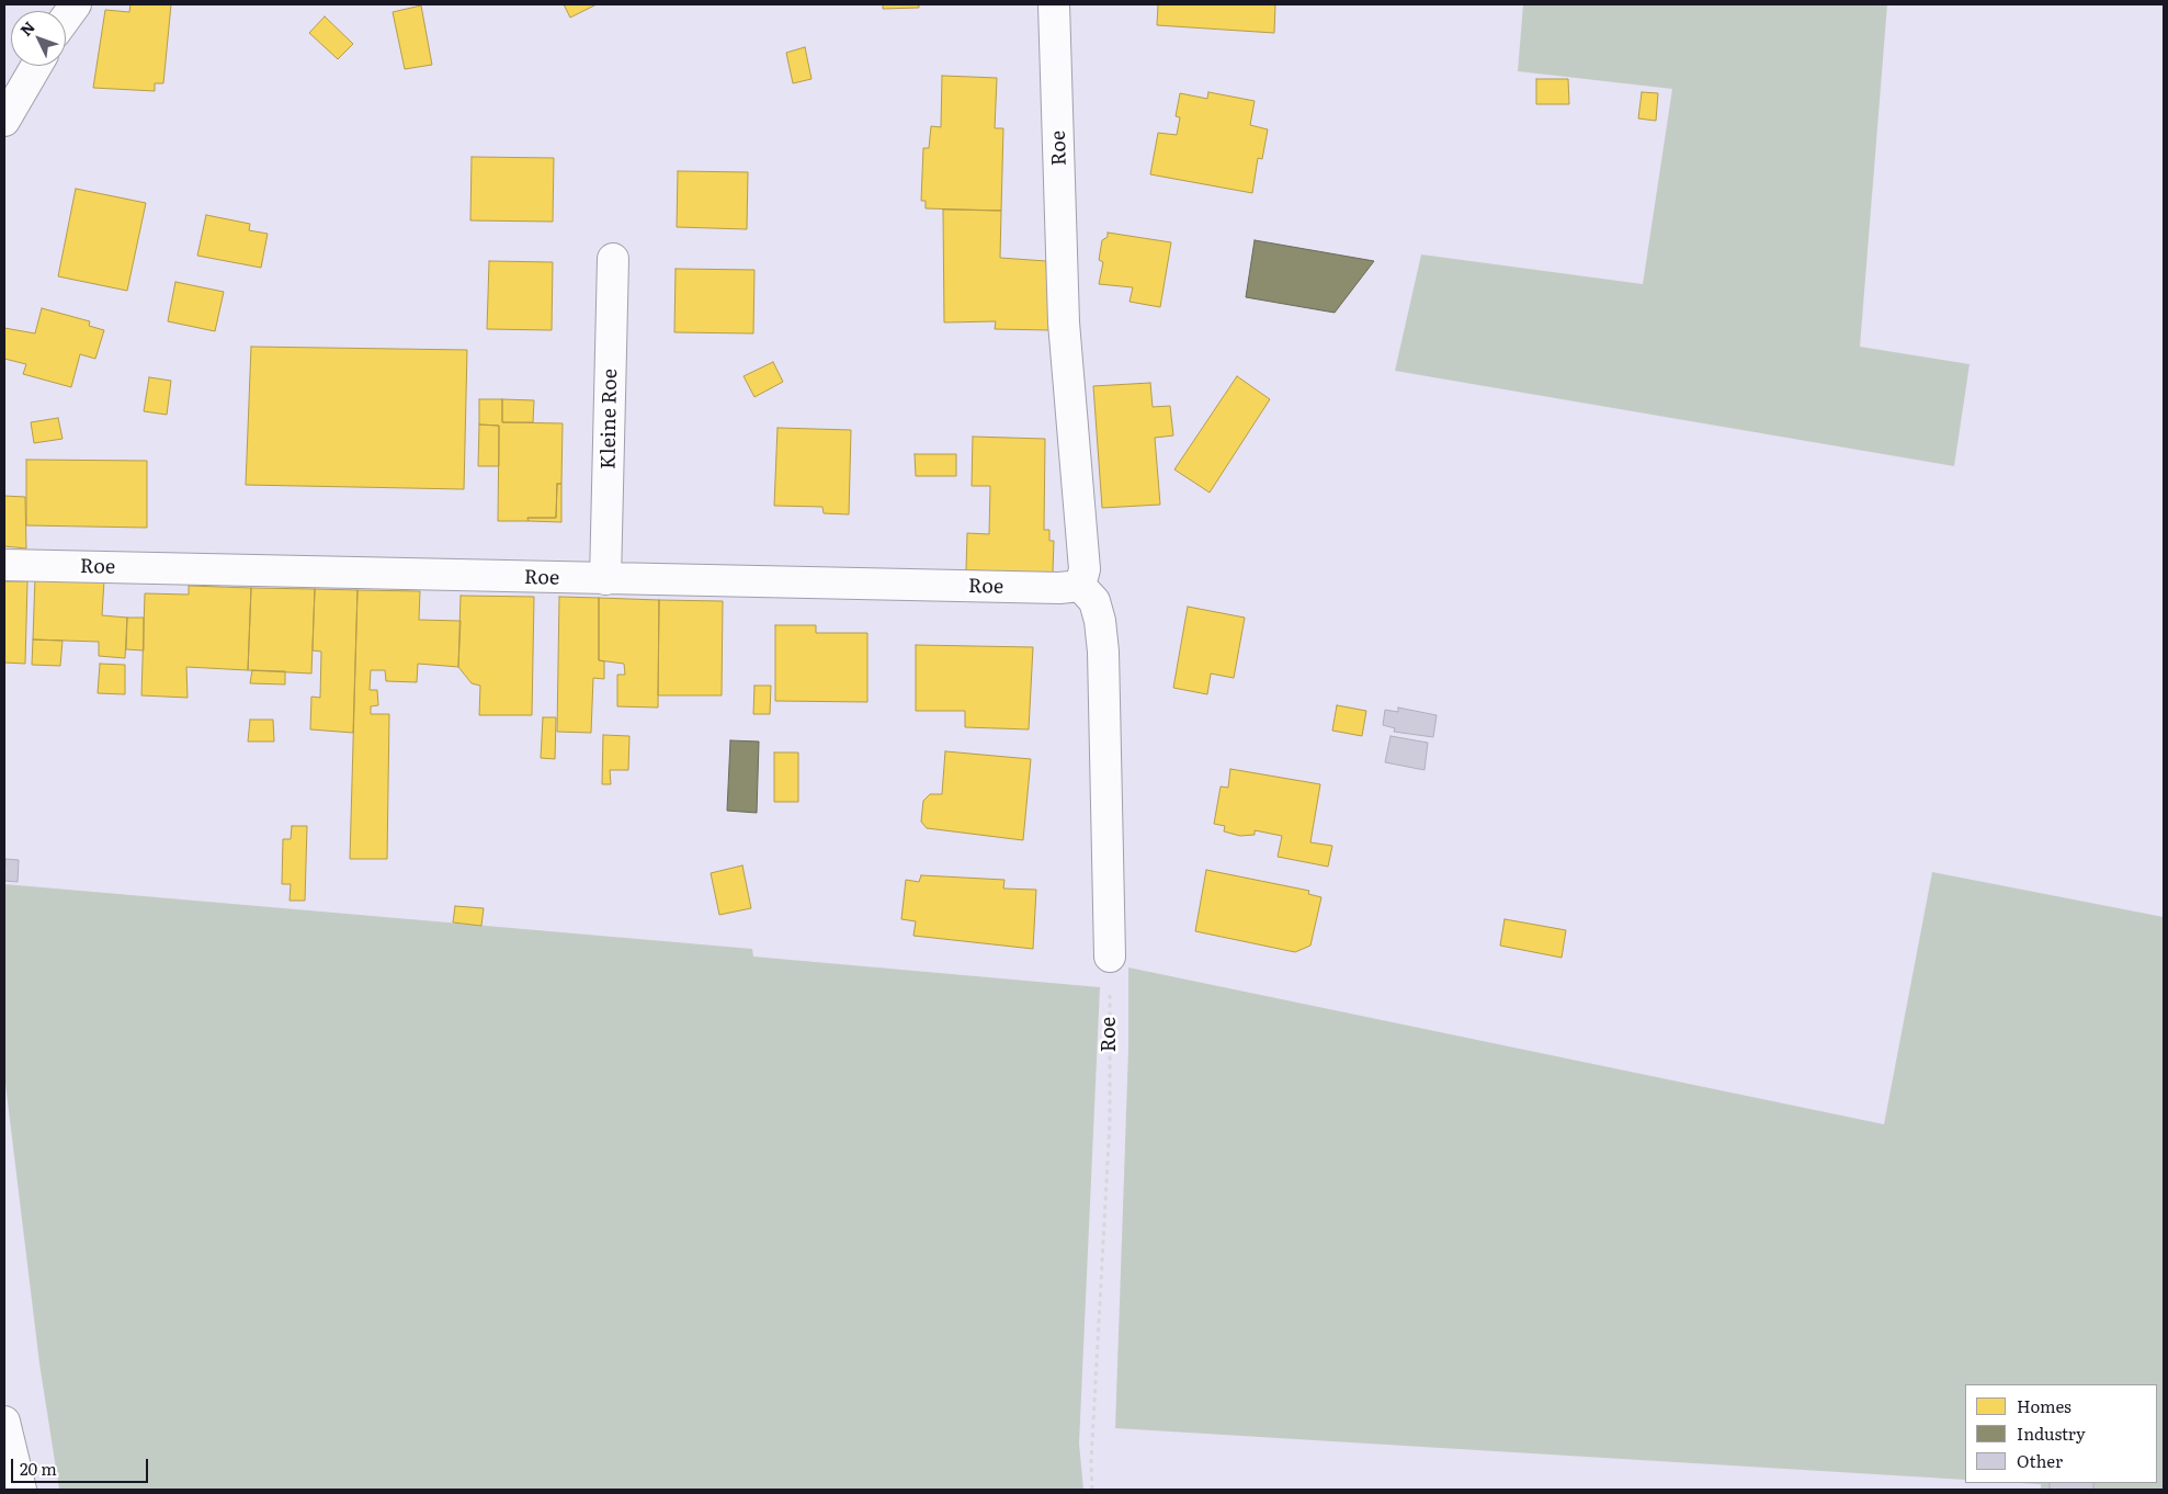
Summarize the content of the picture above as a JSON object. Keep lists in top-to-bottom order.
{
  "streets": {
    "street": ["Roe", "Kleine Roe"]
  },
  "crossings": [
    ["Roe", "Kleine Roe"]
  ],
  "legend": ["Homes", "Industry", "Other"],
  "scale_bar": "20 m",
  "north": "top left"
}
